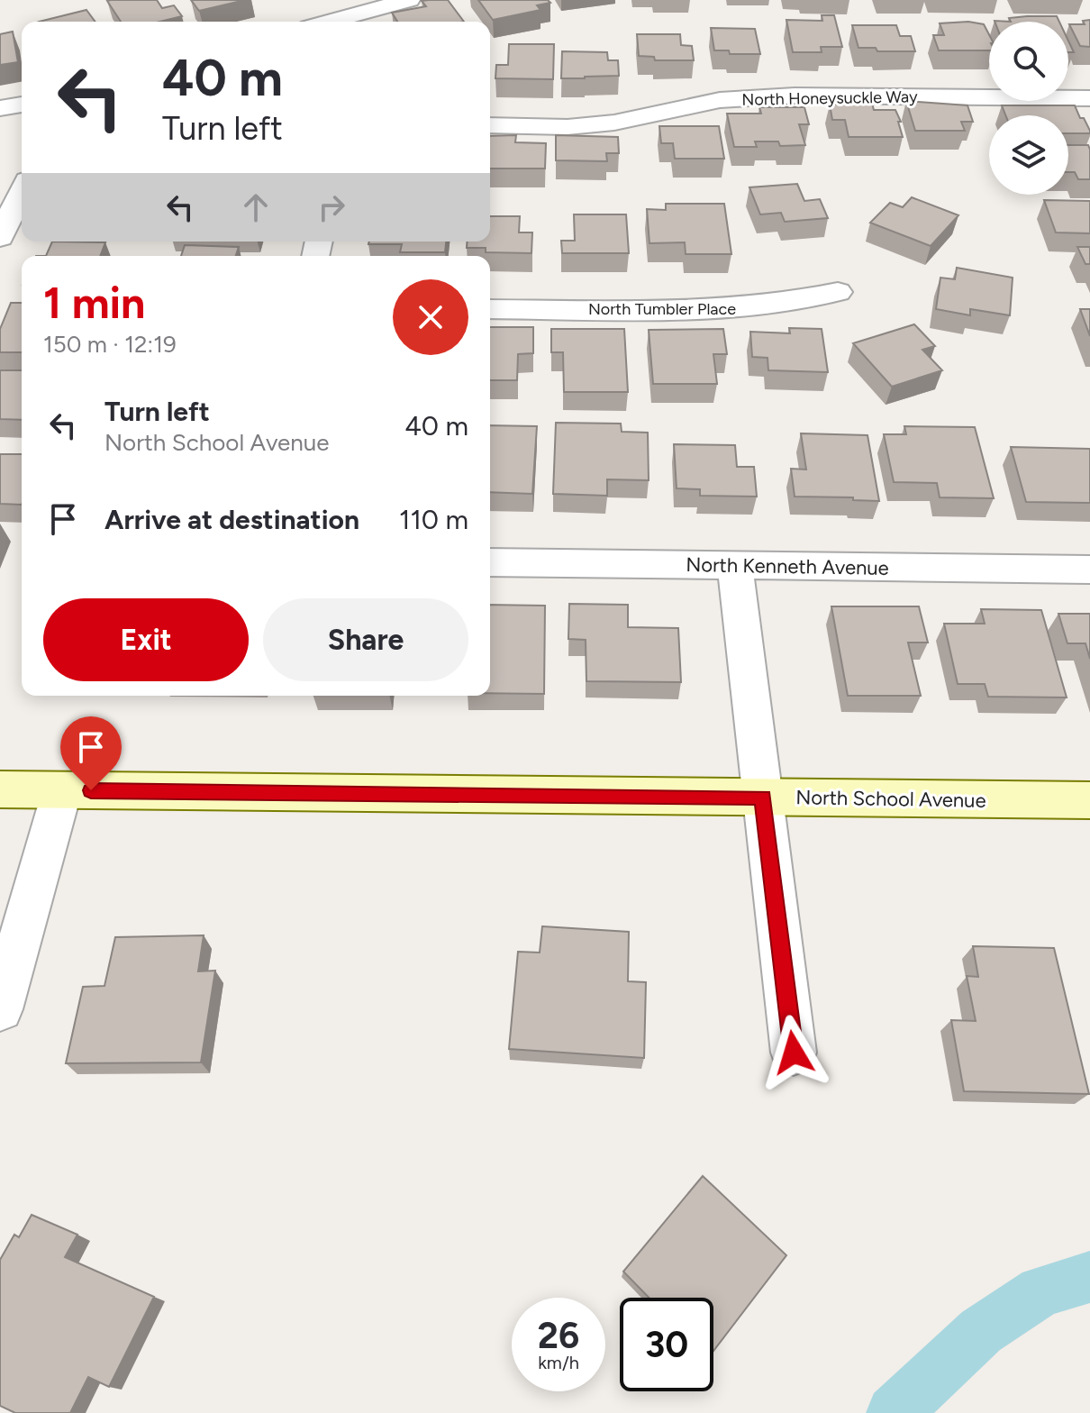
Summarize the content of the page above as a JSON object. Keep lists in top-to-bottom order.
{
  "streets": {
    "street": [
      "North Honeysuckle Way",
      "North Tumbler Place",
      "North Kenneth Avenue",
      "North School Avenue"
    ]
  },
  "page": {
    "turn": ["40 m", "Turn left"],
    "heading": ["1 min", "150 m · 12:19"],
    "list": [
      {
        "name": "Turn left",
        "note": "North School Avenue",
        "value": "40 m"
      },
      {
        "name": "Arrive at destination",
        "value": "110 m"
      }
    ],
    "buttons": ["Exit", "Share"],
    "speed": "26 km/h",
    "limit": "30"
  }
}
